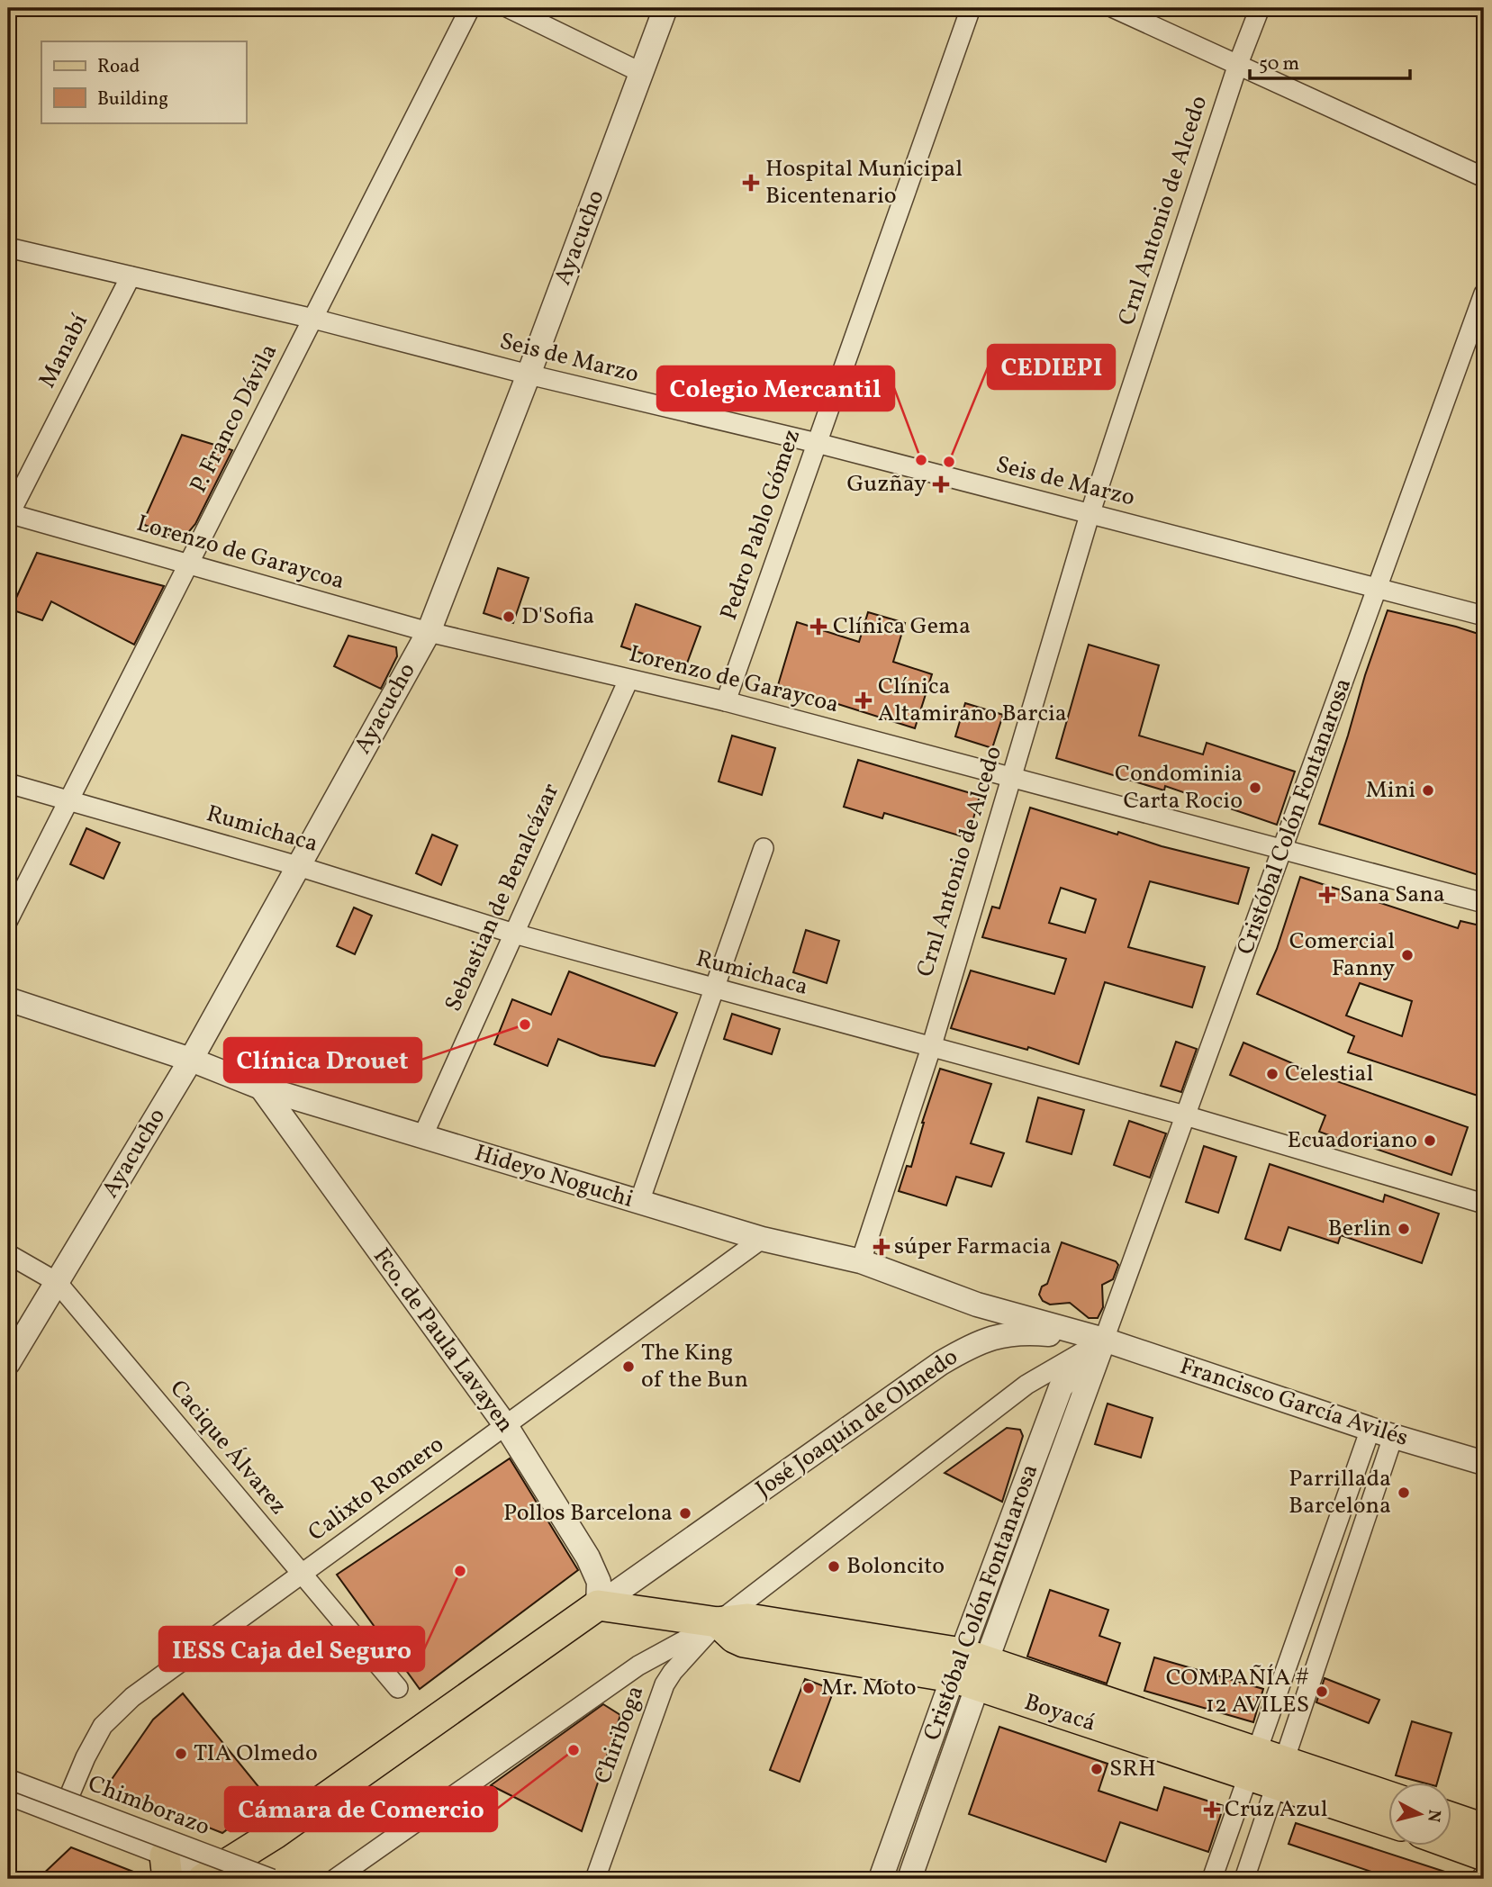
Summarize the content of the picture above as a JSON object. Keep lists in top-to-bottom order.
{
  "streets": {
    "main road": ["José Joaquín de Olmedo", "Boyacá"],
    "street": [
      "Crnl Antonio de Alcedo",
      "Ayacucho",
      "Manabí",
      "Seis de Marzo",
      "P. Franco Dávila",
      "Pedro Pablo Gómez",
      "Lorenzo de Garaycoa",
      "Cristóbal Colón Fontanarosa",
      "Rumichaca",
      "Sebastian de Benalcázar",
      "Hideyo Noguchi",
      "Fco. de Paula Lavayen",
      "Francisco García Avilés",
      "Cacique Álvarez",
      "Calixto Romero",
      "Chiriboga",
      "Chimborazo"
    ]
  },
  "crossings": [
    ["Crnl Antonio de Alcedo", "Seis de Marzo"],
    ["Crnl Antonio de Alcedo", "Lorenzo de Garaycoa"],
    ["Crnl Antonio de Alcedo", "Rumichaca"],
    ["Crnl Antonio de Alcedo", "Hideyo Noguchi"],
    ["Ayacucho", "Seis de Marzo"],
    ["Ayacucho", "Lorenzo de Garaycoa"],
    ["Ayacucho", "Rumichaca"],
    ["Ayacucho", "Hideyo Noguchi"],
    ["Ayacucho", "Cacique Álvarez"],
    ["Manabí", "Seis de Marzo"],
    ["Manabí", "Lorenzo de Garaycoa"],
    ["Seis de Marzo", "P. Franco Dávila"],
    ["Seis de Marzo", "Pedro Pablo Gómez"],
    ["Seis de Marzo", "Cristóbal Colón Fontanarosa"],
    ["P. Franco Dávila", "Lorenzo de Garaycoa"],
    ["P. Franco Dávila", "Rumichaca"],
    ["Pedro Pablo Gómez", "Lorenzo de Garaycoa"],
    ["Lorenzo de Garaycoa", "Cristóbal Colón Fontanarosa"],
    ["Lorenzo de Garaycoa", "Sebastian de Benalcázar"],
    ["Cristóbal Colón Fontanarosa", "Rumichaca"],
    ["Cristóbal Colón Fontanarosa", "Hideyo Noguchi"],
    ["Cristóbal Colón Fontanarosa", "Francisco García Avilés"],
    ["Cristóbal Colón Fontanarosa", "José Joaquín de Olmedo"],
    ["Cristóbal Colón Fontanarosa", "Boyacá"],
    ["Rumichaca", "Sebastian de Benalcázar"],
    ["Sebastian de Benalcázar", "Hideyo Noguchi"],
    ["Hideyo Noguchi", "Fco. de Paula Lavayen"],
    ["Hideyo Noguchi", "Francisco García Avilés"],
    ["Hideyo Noguchi", "José Joaquín de Olmedo"],
    ["Hideyo Noguchi", "Calixto Romero"],
    ["Fco. de Paula Lavayen", "José Joaquín de Olmedo"],
    ["Fco. de Paula Lavayen", "Calixto Romero"],
    ["Francisco García Avilés", "José Joaquín de Olmedo"],
    ["José Joaquín de Olmedo", "Chimborazo"],
    ["Cacique Álvarez", "Calixto Romero"],
    ["Calixto Romero", "Chimborazo"],
    ["Boyacá", "Chiriboga"]
  ],
  "places": {
    "health": [
      "Hospital Municipal Bicentenario",
      "Guzñay",
      "Clínica Gema",
      "Clínica Altamirano Barcia",
      "Sana Sana",
      "súper Farmacia",
      "Cruz Azul"
    ],
    "other": [
      "Colegio Mercantil",
      "CEDIEPI",
      "D'Sofia",
      "Condominia Carta Rocio",
      "Mini",
      "Comercial Fanny",
      "Clínica Drouet",
      "Celestial",
      "Ecuadoriano",
      "Berlin",
      "The King of the Bun",
      "Parrillada Barcelona",
      "Pollos Barcelona",
      "Boloncito",
      "IESS Caja del Seguro",
      "Mr. Moto",
      "COMPAÑÍA # 12 AVILES",
      "Cámara de Comercio",
      "TIA Olmedo",
      "SRH"
    ]
  },
  "legend": ["Road", "Building"],
  "scale_bar": "50 m",
  "north": "right"
}
